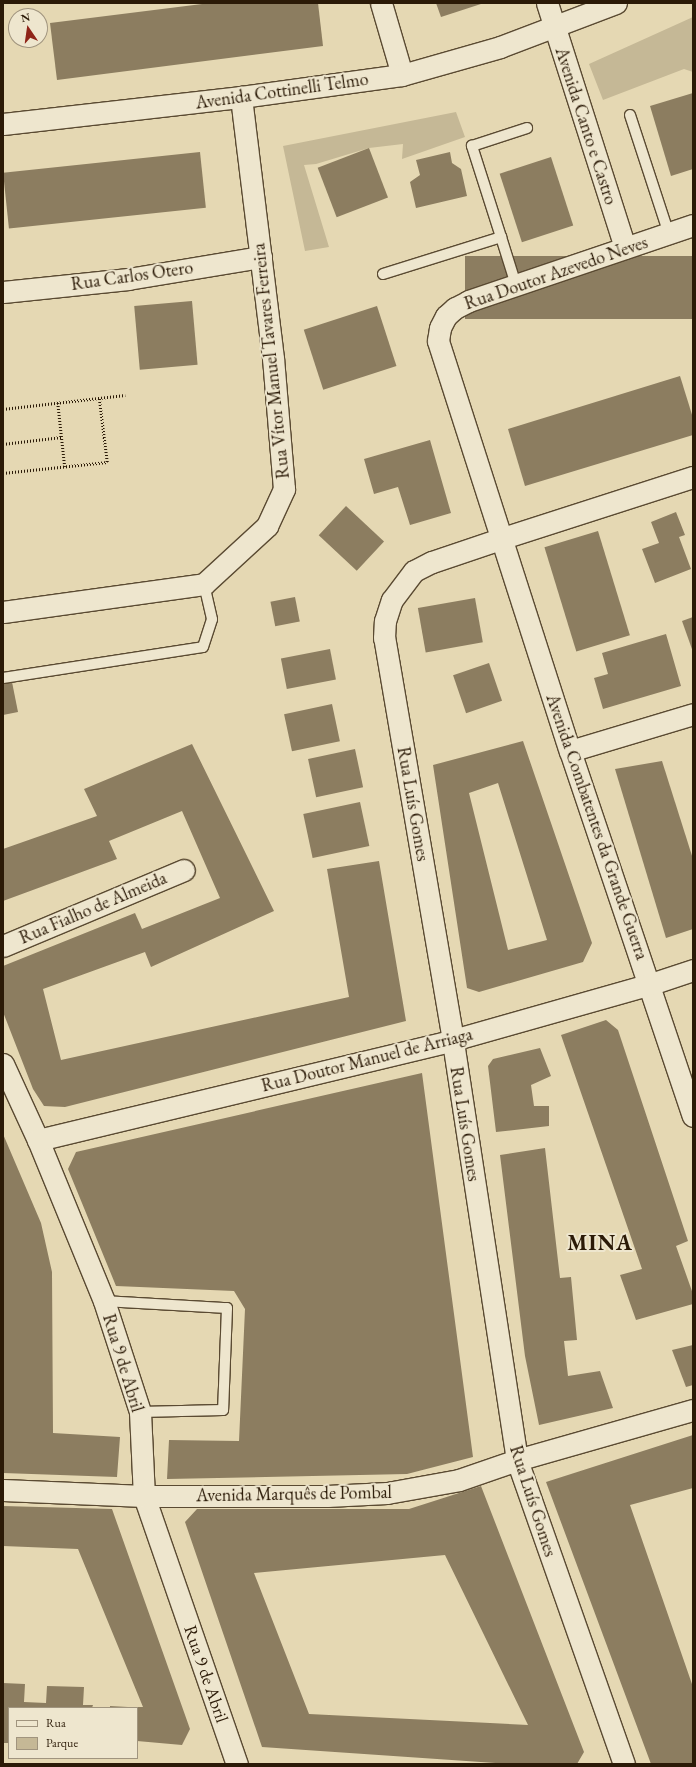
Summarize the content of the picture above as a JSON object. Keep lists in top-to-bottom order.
{
  "streets": {
    "street": [
      "Avenida Cottinelli Telmo",
      "Avenida Canto e Castro",
      "Rua Doutor Azevedo Neves",
      "Rua Carlos Otero",
      "Rua Vítor Manuel Tavares Ferreira",
      "Rua Luís Gomes",
      "Avenida Combatentes da Grande Guerra",
      "Rua Fialho de Almeida",
      "Rua Doutor Manuel de Arriaga",
      "Rua 9 de Abril",
      "Avenida Marquês de Pombal"
    ]
  },
  "crossings": [
    ["Avenida Cottinelli Telmo", "Avenida Canto e Castro"],
    ["Avenida Cottinelli Telmo", "Rua Vítor Manuel Tavares Ferreira"],
    ["Avenida Canto e Castro", "Rua Doutor Azevedo Neves"],
    ["Rua Doutor Azevedo Neves", "Rua Luís Gomes"],
    ["Rua Doutor Azevedo Neves", "Avenida Combatentes da Grande Guerra"],
    ["Rua Carlos Otero", "Rua Vítor Manuel Tavares Ferreira"],
    ["Rua Luís Gomes", "Avenida Combatentes da Grande Guerra"],
    ["Rua Luís Gomes", "Rua Doutor Manuel de Arriaga"],
    ["Rua Luís Gomes", "Avenida Marquês de Pombal"],
    ["Avenida Combatentes da Grande Guerra", "Rua Doutor Manuel de Arriaga"],
    ["Rua Doutor Manuel de Arriaga", "Rua 9 de Abril"],
    ["Rua 9 de Abril", "Avenida Marquês de Pombal"]
  ],
  "districts": ["MINA"],
  "legend": ["Rua", "Parque"],
  "north": "top"
}
